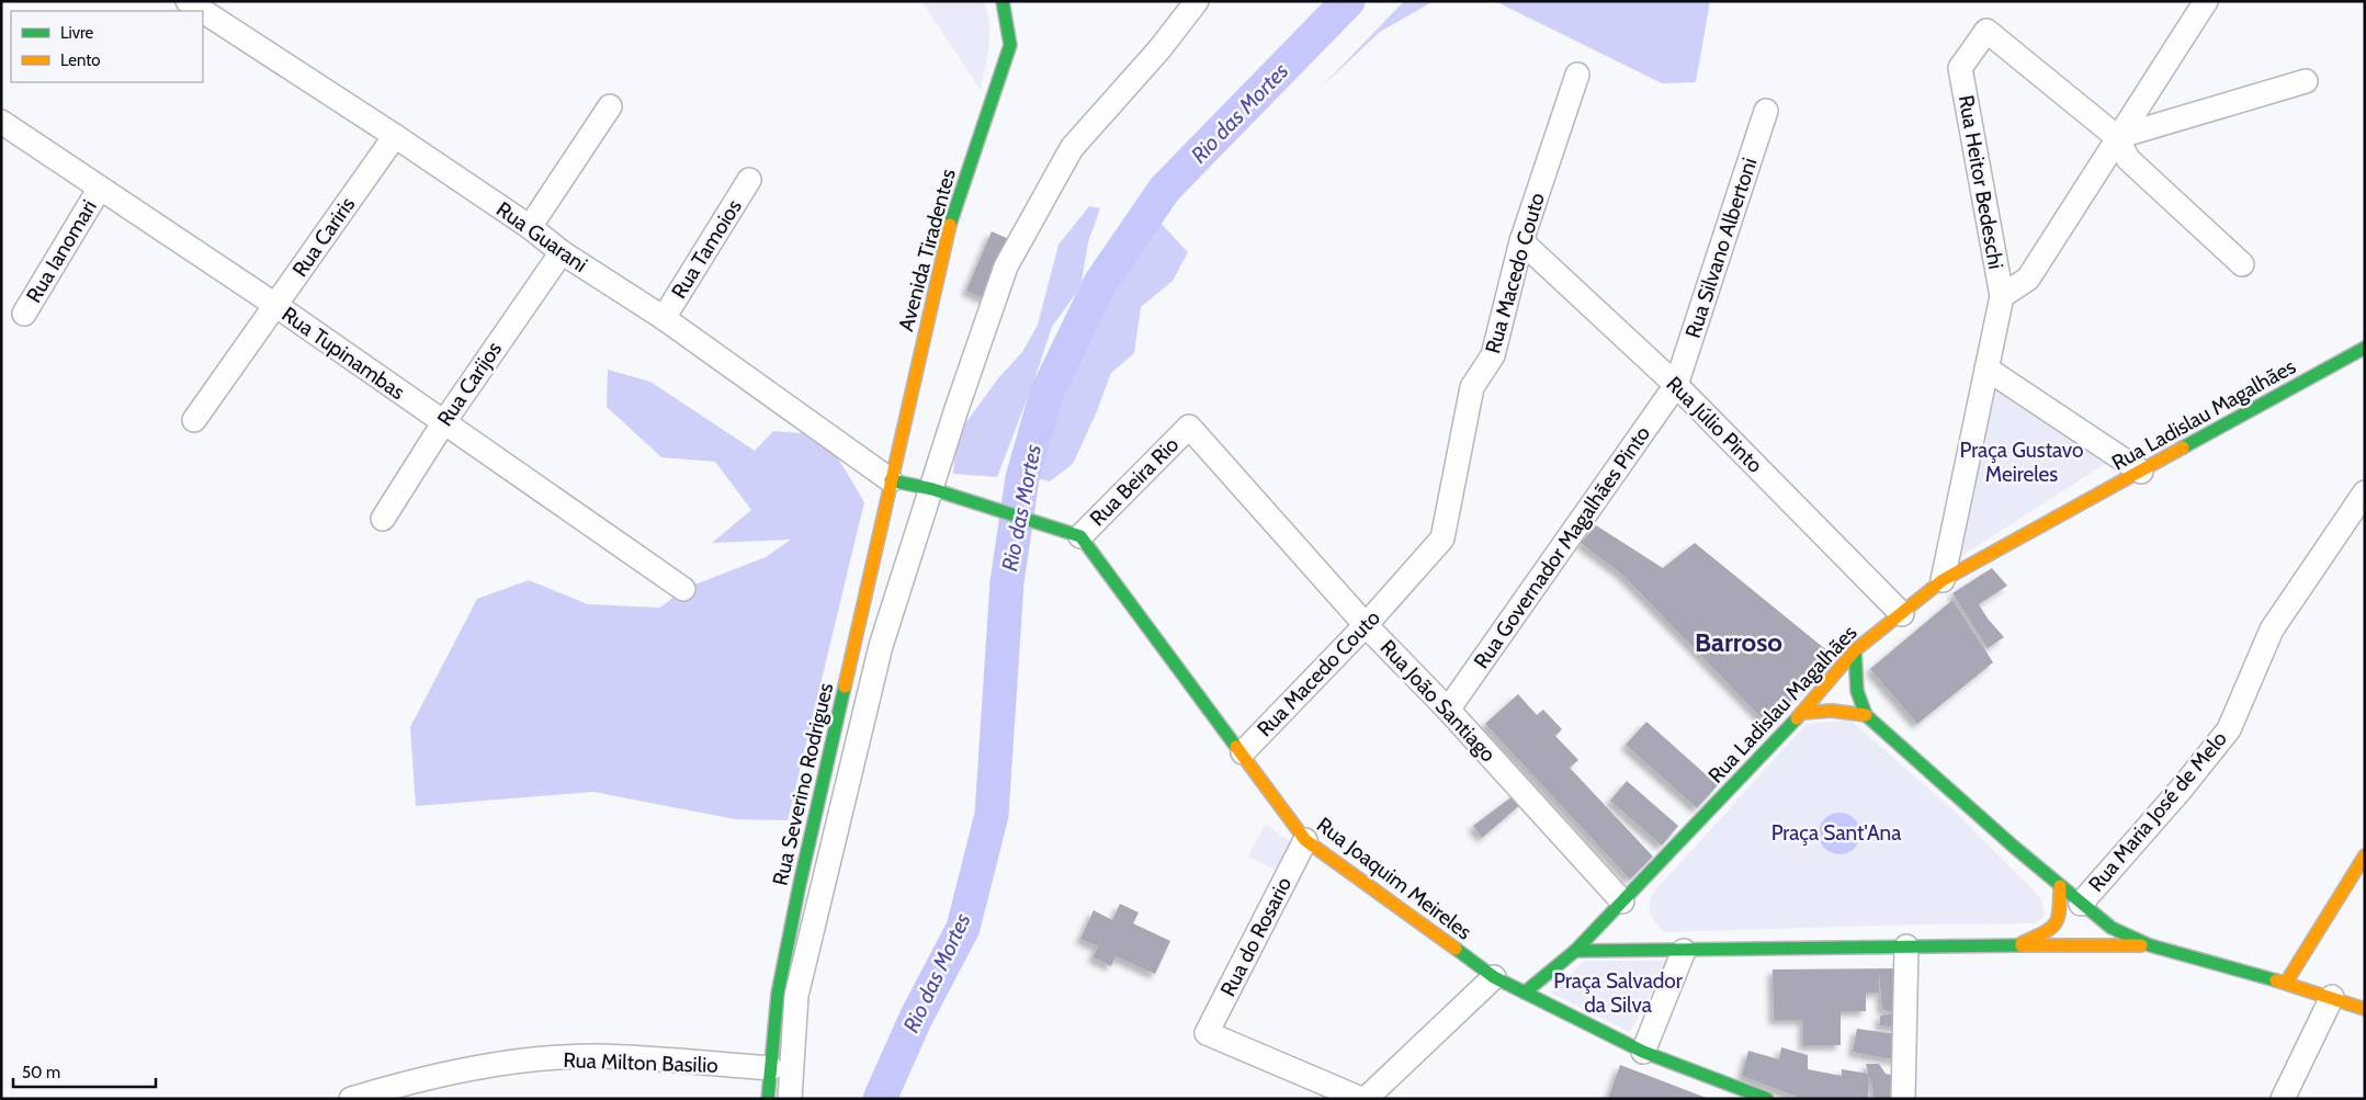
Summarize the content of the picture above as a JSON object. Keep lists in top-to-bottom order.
{
  "streets": {
    "main road": [
      "Avenida Tiradentes",
      "Rua Ladislau Magalhães",
      "Rua Severino Rodrigues",
      "Rua Joaquim Meireles"
    ],
    "street": [
      "Rua Heitor Bedeschi",
      "Rua Cariris",
      "Rua Guarani",
      "Rua Silvano Albertoni",
      "Rua Tamoios",
      "Rua Ianomari",
      "Rua Macedo Couto",
      "Rua Tupinambas",
      "Rua Carijos",
      "Rua Júlio Pinto",
      "Rua Beira Rio",
      "Rua Governador Magalhães Pinto",
      "Rua João Santiago",
      "Rua Maria José de Melo",
      "Rua do Rosario",
      "Rua Milton Basilio"
    ]
  },
  "crossings": [
    ["Rua Cariris", "Rua Guarani"],
    ["Rua Cariris", "Rua Tupinambas"],
    ["Rua Guarani", "Rua Tamoios"],
    ["Rua Guarani", "Avenida Tiradentes"],
    ["Rua Guarani", "Rua Carijos"],
    ["Rua Guarani", "Rua Severino Rodrigues"],
    ["Rua Silvano Albertoni", "Rua Júlio Pinto"],
    ["Rua Silvano Albertoni", "Rua Governador Magalhães Pinto"],
    ["Avenida Tiradentes", "Rua Severino Rodrigues"],
    ["Rua Ianomari", "Rua Tupinambas"],
    ["Rua Macedo Couto", "Rua Júlio Pinto"],
    ["Rua Macedo Couto", "Rua João Santiago"],
    ["Rua Macedo Couto", "Rua Joaquim Meireles"],
    ["Rua Tupinambas", "Rua Carijos"],
    ["Rua Ladislau Magalhães", "Rua Júlio Pinto"],
    ["Rua Ladislau Magalhães", "Rua João Santiago"],
    ["Rua Ladislau Magalhães", "Rua Joaquim Meireles"],
    ["Rua Júlio Pinto", "Rua Governador Magalhães Pinto"],
    ["Rua Beira Rio", "Rua João Santiago"],
    ["Rua Beira Rio", "Rua Joaquim Meireles"],
    ["Rua Governador Magalhães Pinto", "Rua João Santiago"],
    ["Rua Severino Rodrigues", "Rua Milton Basilio"],
    ["Rua Joaquim Meireles", "Rua do Rosario"]
  ],
  "districts": ["Barroso"],
  "water": ["Rio das Mortes"],
  "parks": ["Praça Gustavo Meireles", "Praça Sant'Ana", "Praça Salvador da Silva"],
  "legend": ["Livre", "Lento"],
  "scale_bar": "50 m"
}
